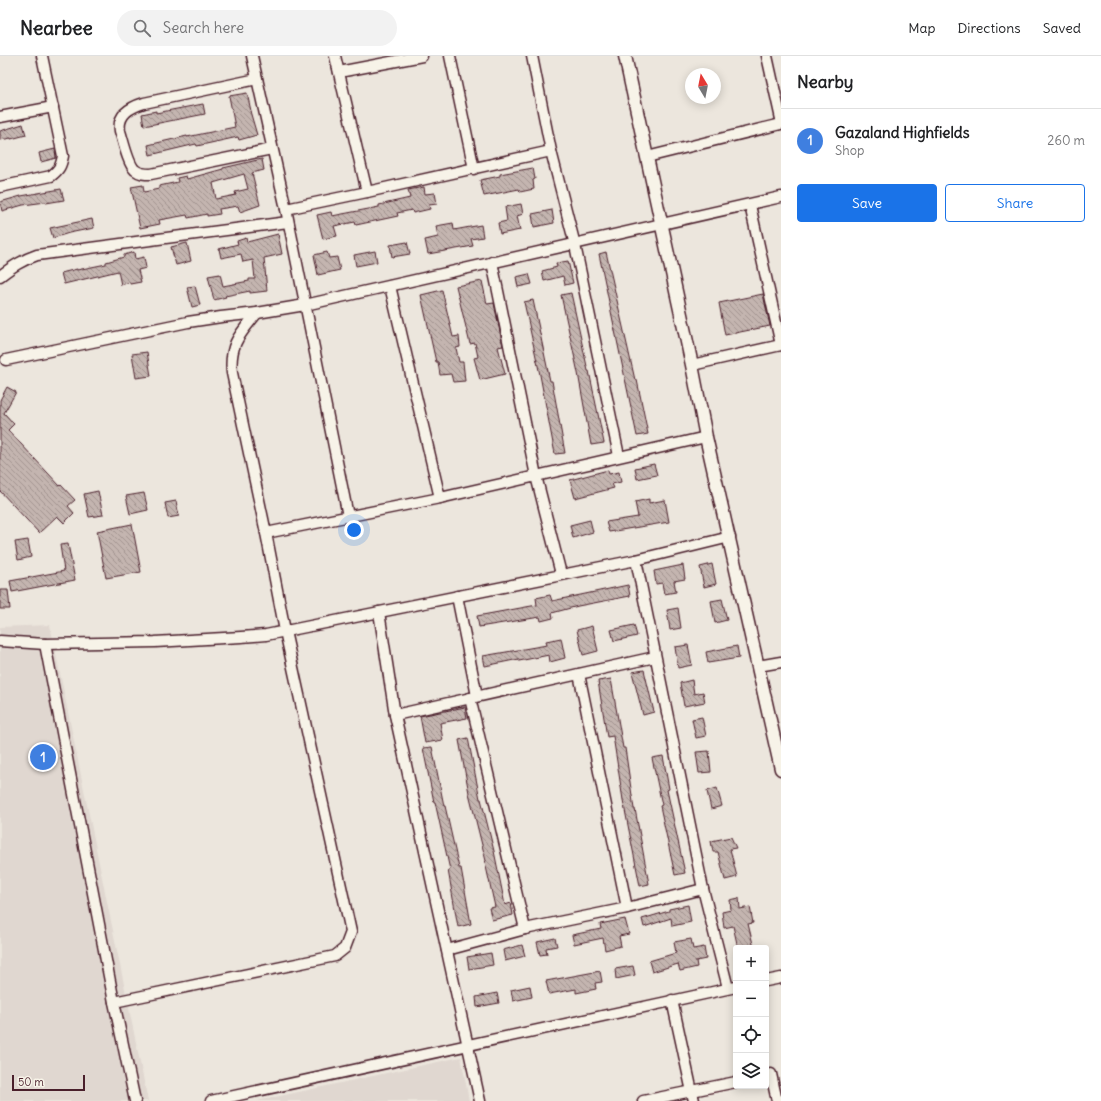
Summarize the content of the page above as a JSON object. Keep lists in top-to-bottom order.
{
  "scale_bar": "50 m",
  "north": "top",
  "page": {
    "header": "Nearbee",
    "search": "Search here",
    "nav": ["Map", "Directions", "Saved"],
    "heading": "Nearby",
    "list": [
      {
        "mark": "1",
        "name": "Gazaland Highfields",
        "note": "Shop",
        "value": "260 m"
      }
    ],
    "buttons": ["Save", "Share"],
    "pins": "1",
    "map_buttons": ["+", "−"],
    "scale": "50 m"
  }
}
